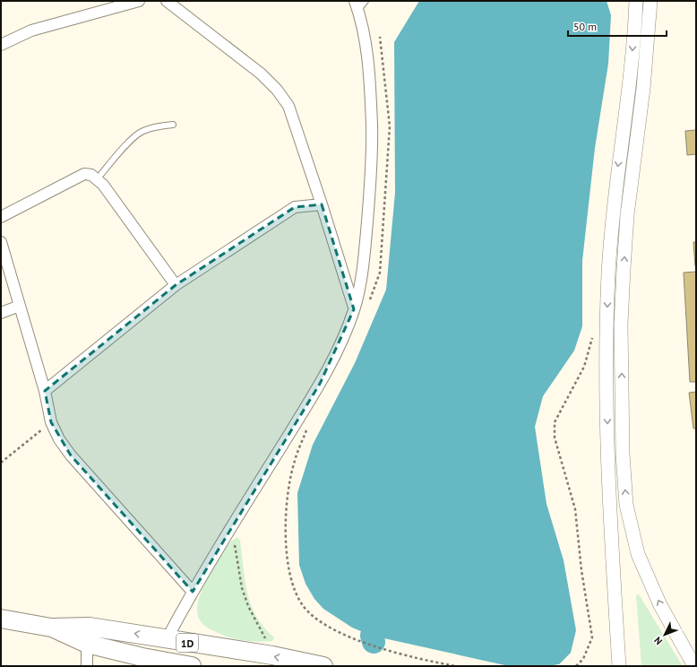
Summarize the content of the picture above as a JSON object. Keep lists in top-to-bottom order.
{
  "streets": {
    "highway": ["1D"]
  },
  "scale_bar": "50 m",
  "north": "bottom left"
}
